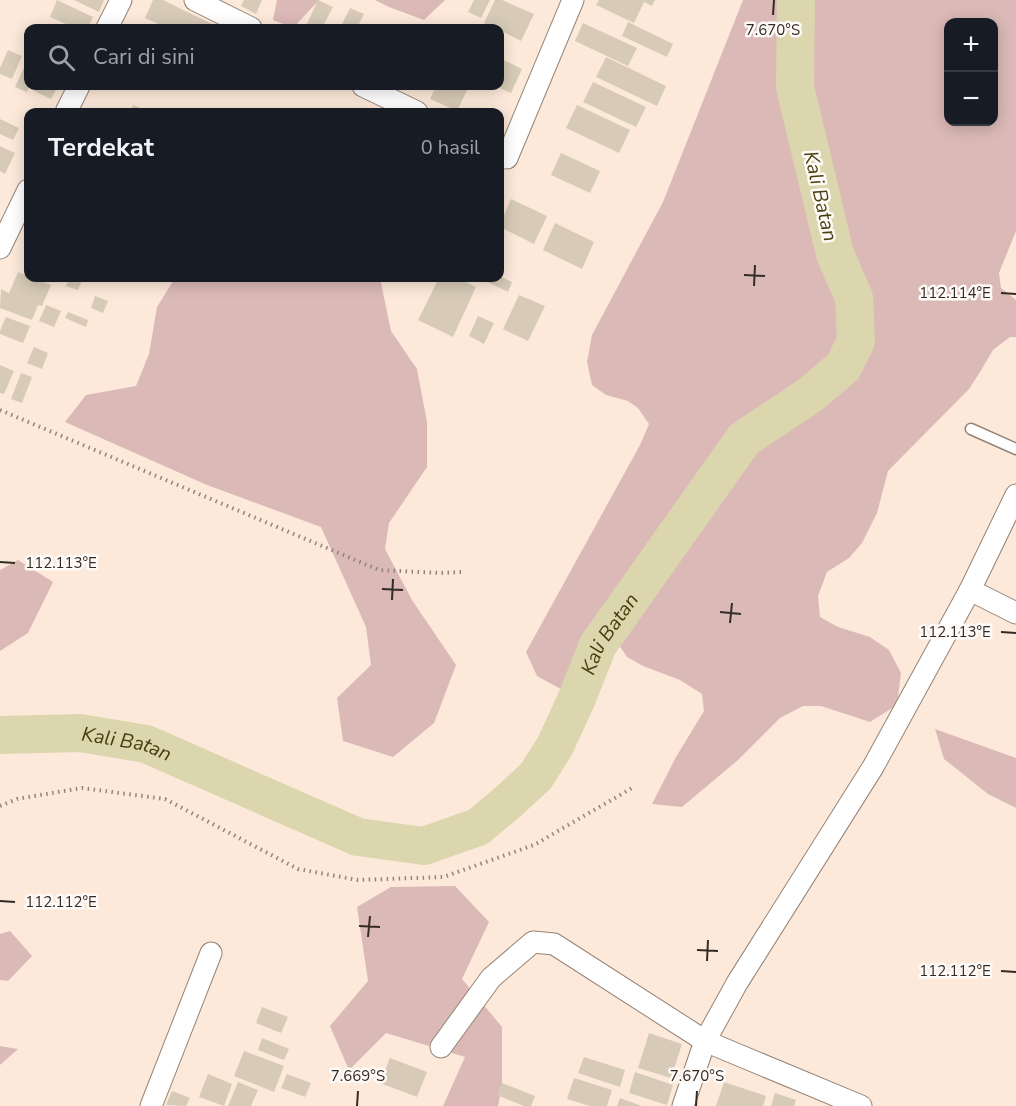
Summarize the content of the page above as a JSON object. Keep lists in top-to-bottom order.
{
  "water": ["Kali Batan"],
  "page": {
    "map_buttons": ["+", "−"],
    "search": "Cari di sini",
    "heading": ["Terdekat", "0 hasil"]
  },
  "coordinates": [
    "7.670°S",
    "112.114°E",
    "112.113°E",
    "112.112°E",
    "7.669°S"
  ]
}
